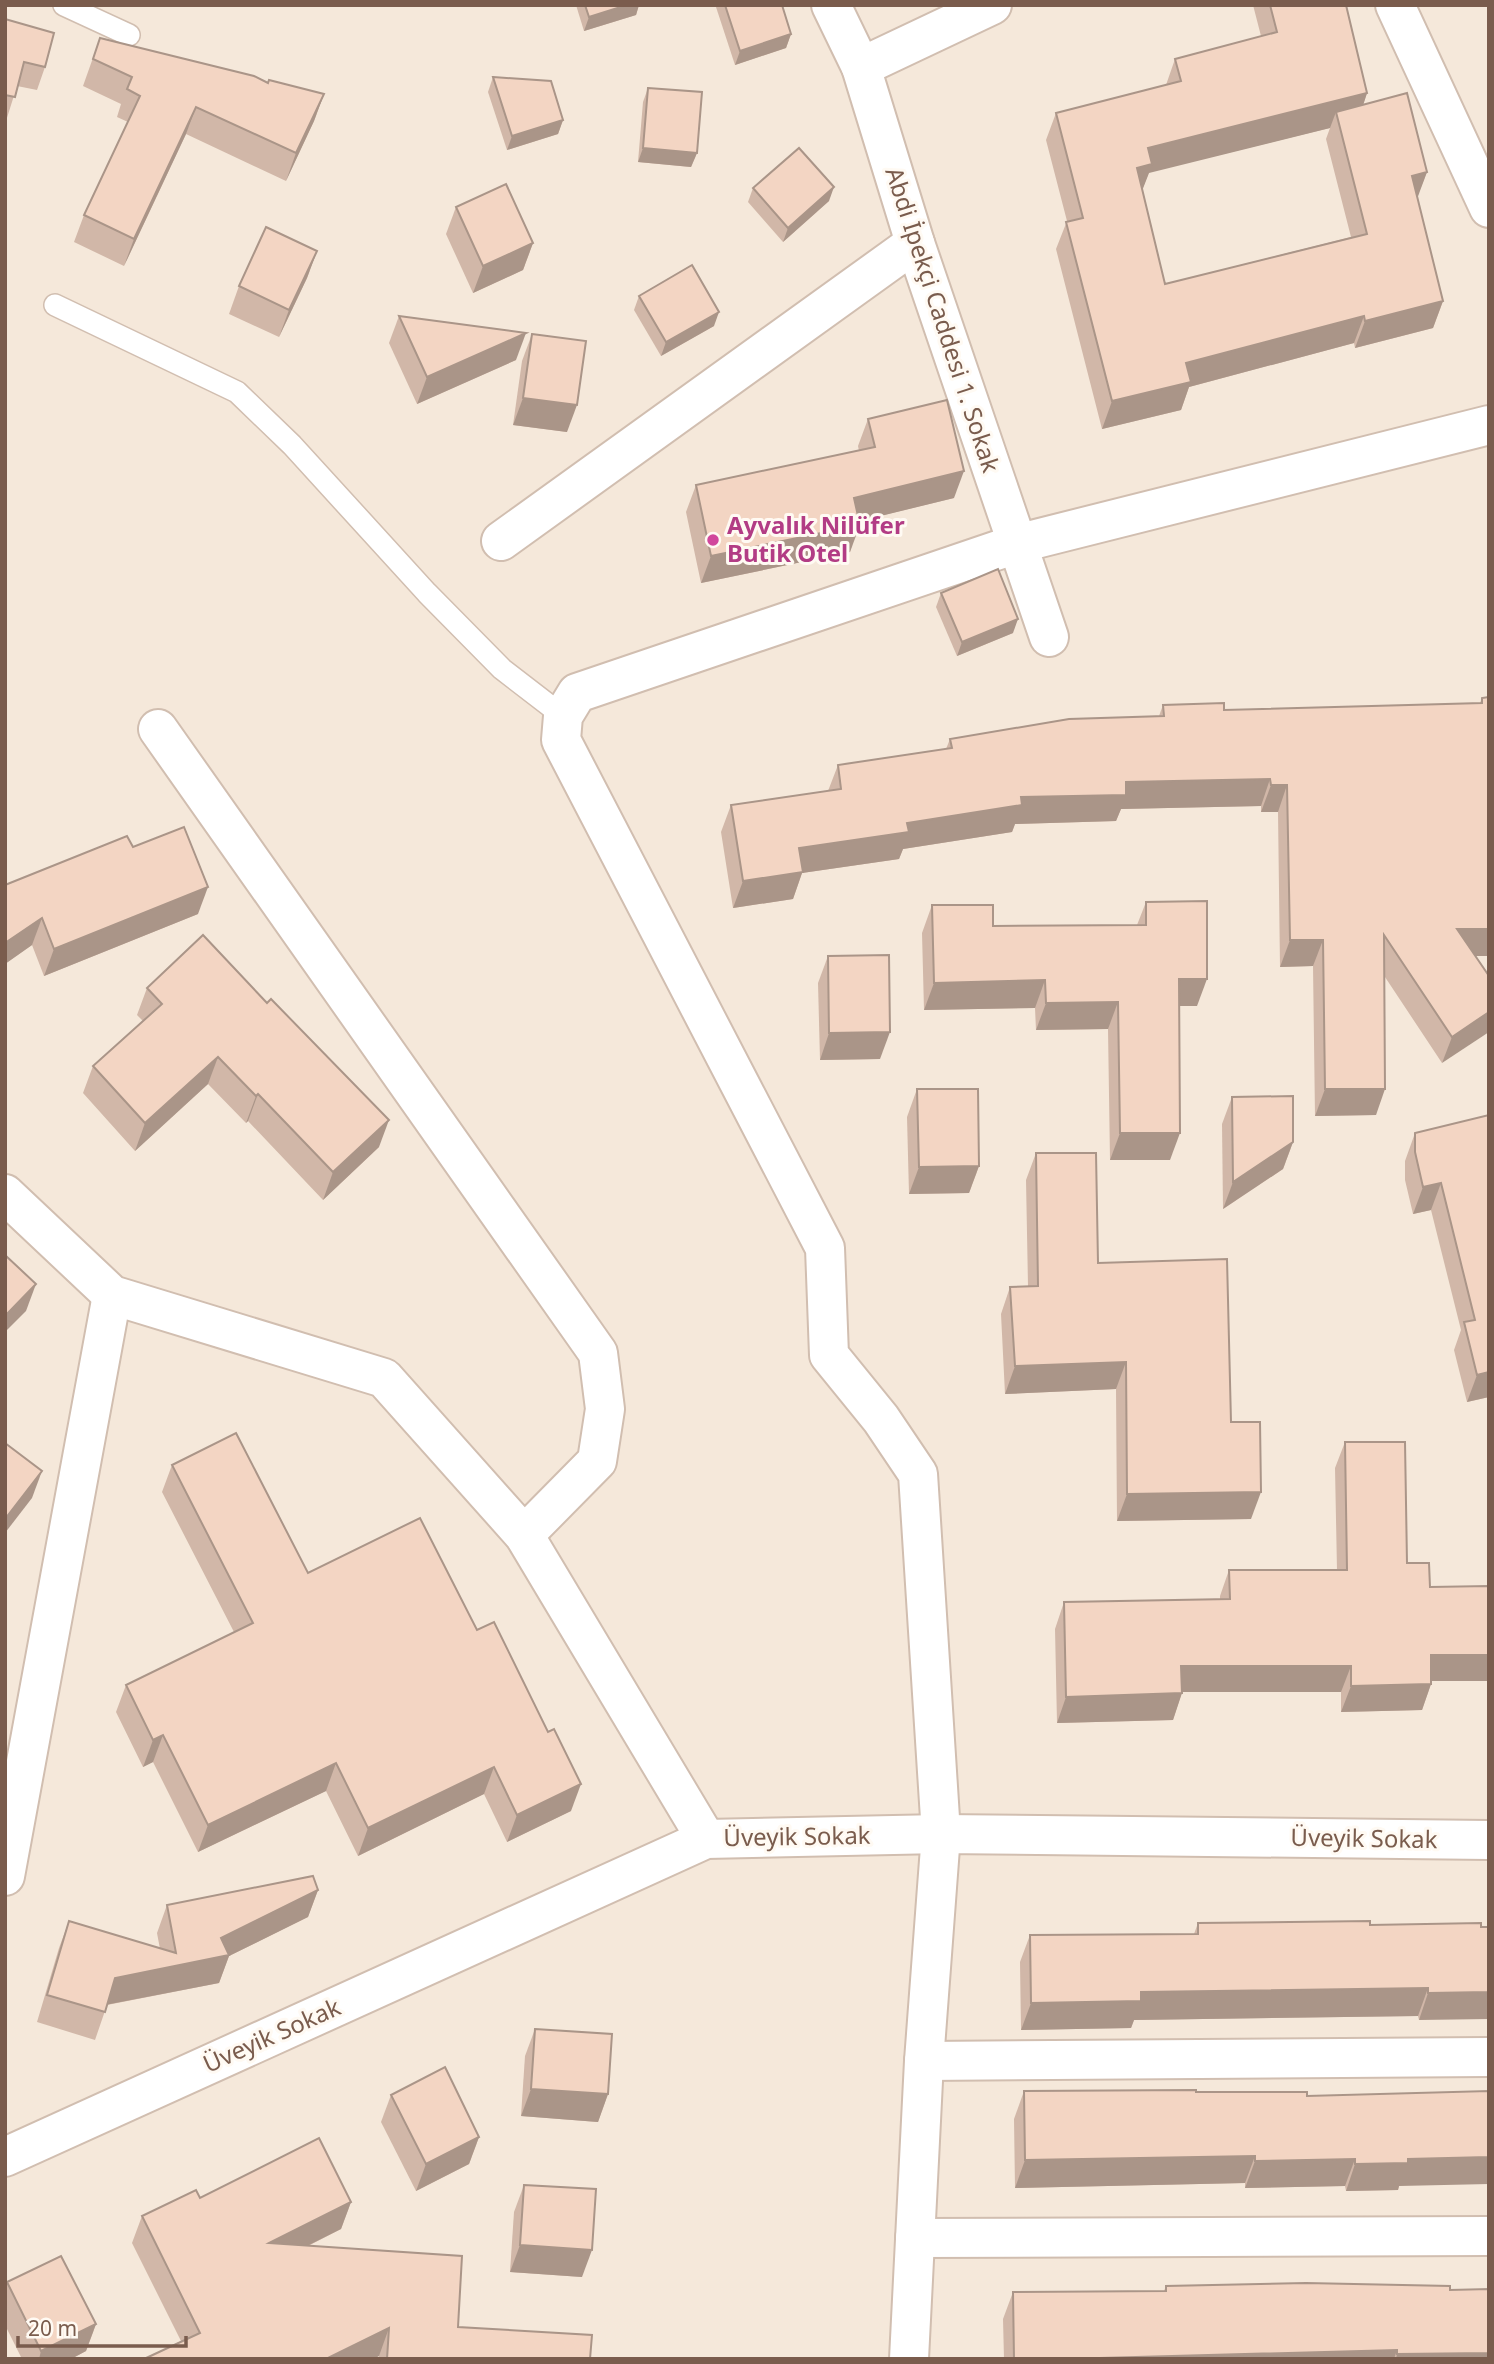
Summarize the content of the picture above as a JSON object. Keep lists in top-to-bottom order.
{
  "streets": {
    "street": ["Abdi İpekçi Caddesi 1. Sokak", "Üveyik Sokak"]
  },
  "places": ["Ayvalık Nilüfer Butik Otel"],
  "scale_bar": "20 m"
}
